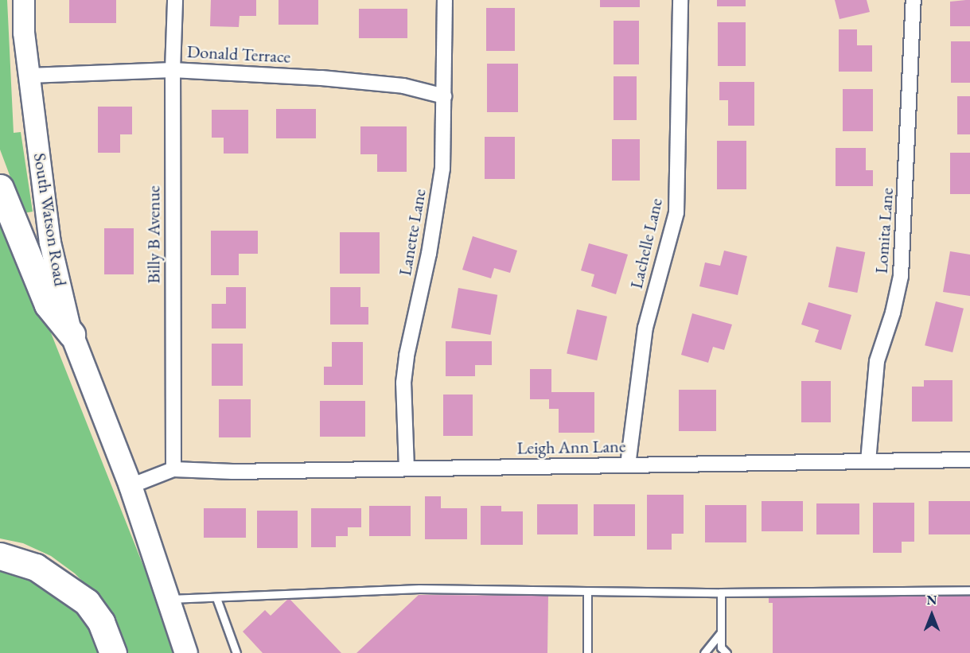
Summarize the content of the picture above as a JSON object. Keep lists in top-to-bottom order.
{
  "streets": {
    "main road": ["South Watson Road"],
    "street": [
      "Donald Terrace",
      "Lomita Lane",
      "Lanette Lane",
      "Billy B Avenue",
      "Lachelle Lane",
      "Leigh Ann Lane"
    ]
  },
  "crossings": [
    ["Donald Terrace", "South Watson Road"],
    ["Donald Terrace", "Lanette Lane"],
    ["Donald Terrace", "Billy B Avenue"],
    ["Lomita Lane", "Leigh Ann Lane"],
    ["Lanette Lane", "Leigh Ann Lane"],
    ["Billy B Avenue", "Leigh Ann Lane"],
    ["Lachelle Lane", "Leigh Ann Lane"]
  ],
  "north": "top"
}
